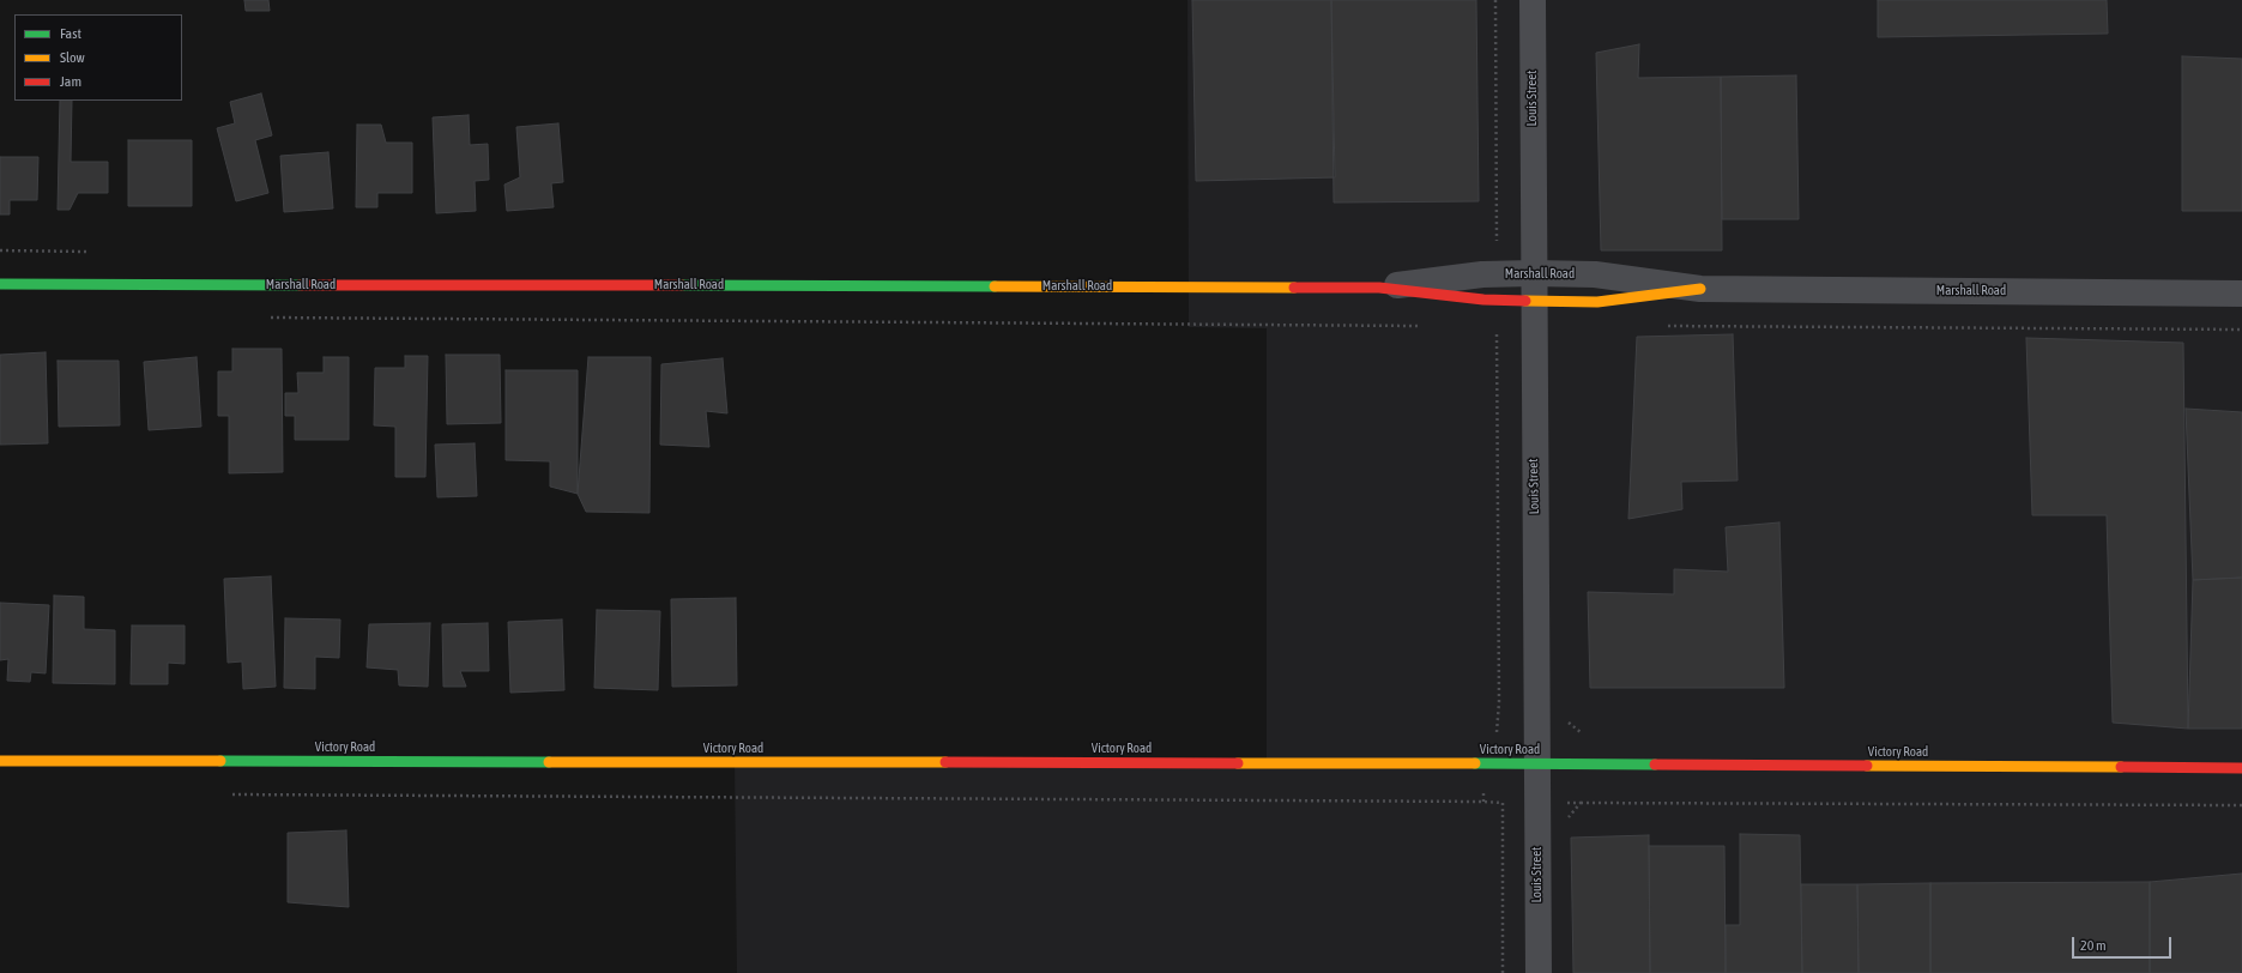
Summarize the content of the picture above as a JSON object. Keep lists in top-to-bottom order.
{
  "streets": {
    "street": ["Louis Street", "Marshall Road", "Victory Road"]
  },
  "crossings": [
    ["Louis Street", "Marshall Road"],
    ["Louis Street", "Victory Road"]
  ],
  "legend": ["Fast", "Slow", "Jam"],
  "scale_bar": "20 m"
}
